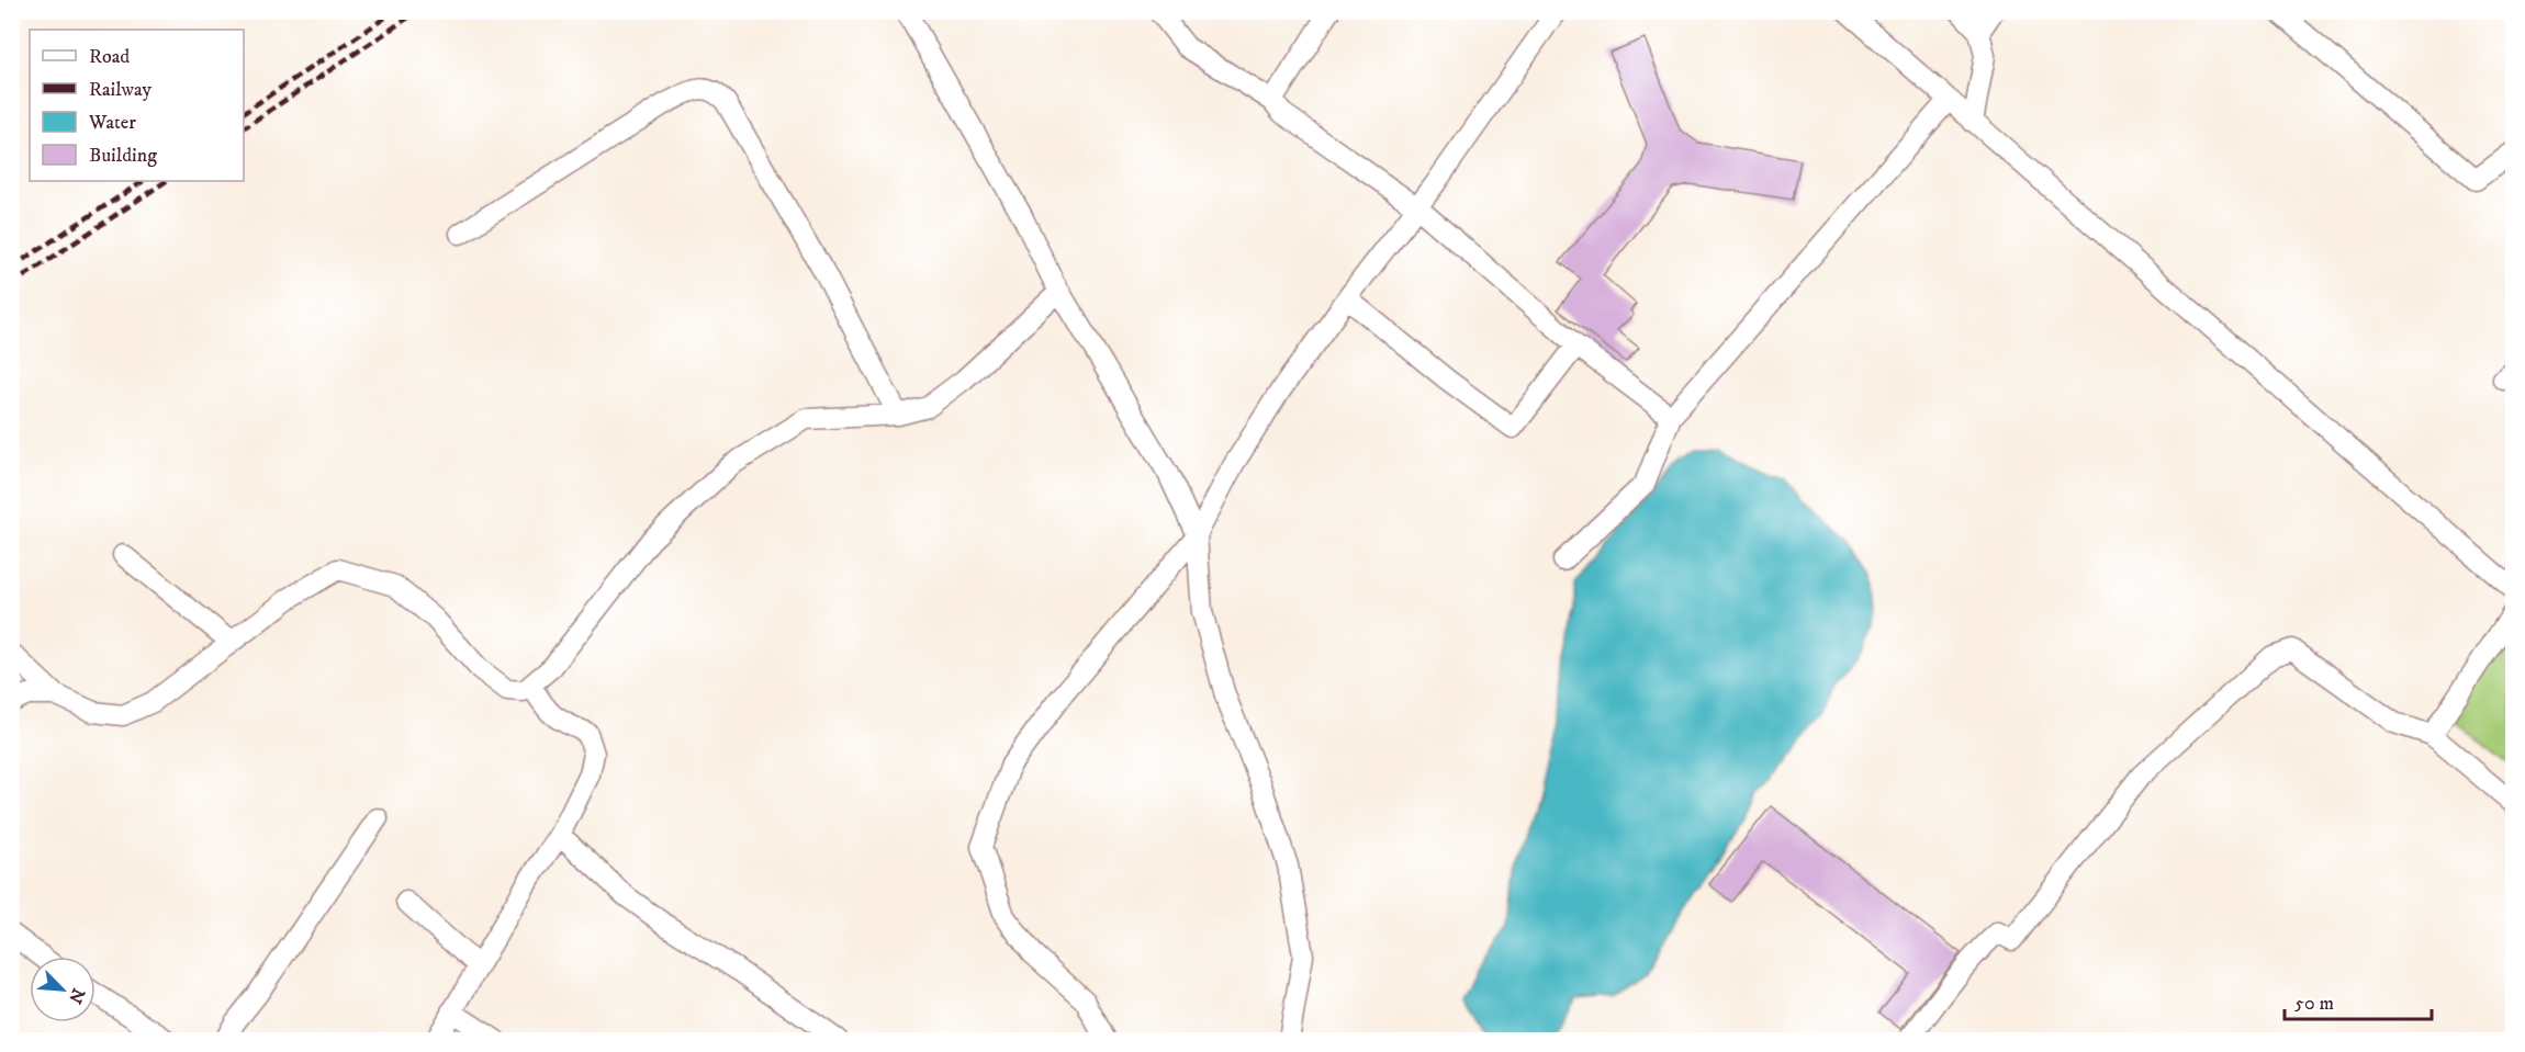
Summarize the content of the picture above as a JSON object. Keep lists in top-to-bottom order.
{
  "legend": [
    "Road",
    "Railway",
    "Water",
    "Building"
  ],
  "scale_bar": "50 m",
  "north": "bottom right"
}
